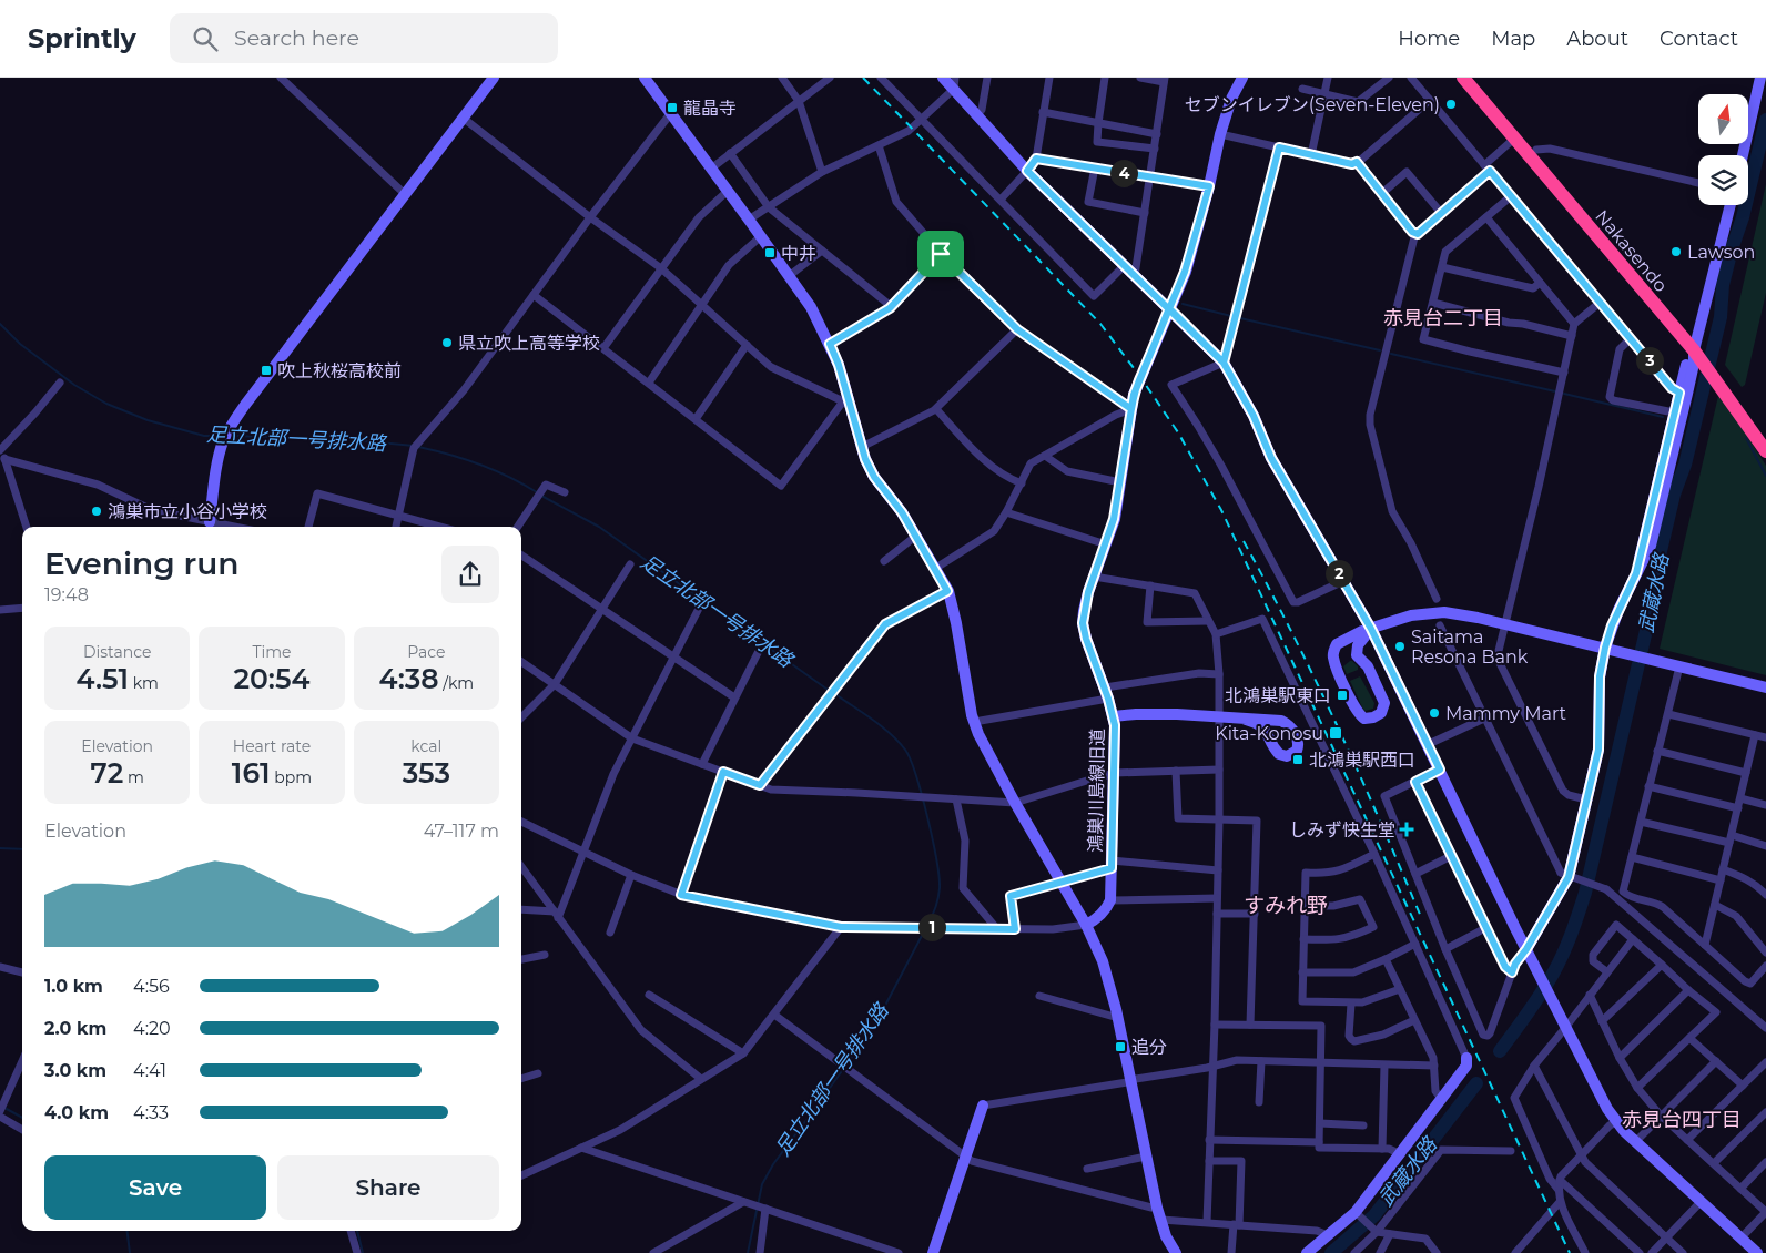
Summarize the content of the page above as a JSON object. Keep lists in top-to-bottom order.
{
  "streets": {
    "highway": ["Nakasendo"],
    "street": ["鴻巣川島線旧道"]
  },
  "districts": ["赤見台二丁目", "すみれ野", "赤見台四丁目"],
  "water": ["足立北部一号排水路", "武蔵水路"],
  "places": {
    "other": [
      "セブンイレブン(Seven-Eleven)",
      "Lawson",
      "県立吹上高等学校",
      "鴻巣市立小谷小学校",
      "Saitama Resona Bank",
      "Mammy Mart"
    ],
    "transit": [
      "龍晶寺",
      "中井",
      "吹上秋桜高校前",
      "北鴻巣駅東口",
      "Kita-Konosu",
      "北鴻巣駅西口",
      "追分"
    ],
    "health": ["しみず快生堂"]
  },
  "north": "top",
  "page": {
    "header": "Sprintly",
    "search": "Search here",
    "nav": [
      "Home",
      "Map",
      "About",
      "Contact"
    ],
    "pins": [
      "4",
      "3",
      "2",
      "1"
    ],
    "heading": ["Evening run", "19:48"],
    "stats": [
      ["Distance", "4.51 km"],
      ["Time", "20:54"],
      ["Pace", "4:38 /km"],
      ["Elevation", "72 m"],
      ["Heart rate", "161 bpm"],
      ["kcal", "353"]
    ],
    "chart": ["Elevation", "47–117 m"],
    "list": [
      {
        "name": "1.0 km",
        "note": "4:56"
      },
      {
        "name": "2.0 km",
        "note": "4:20"
      },
      {
        "name": "3.0 km",
        "note": "4:41"
      },
      {
        "name": "4.0 km",
        "note": "4:33"
      }
    ],
    "buttons": ["Save", "Share"]
  }
}
